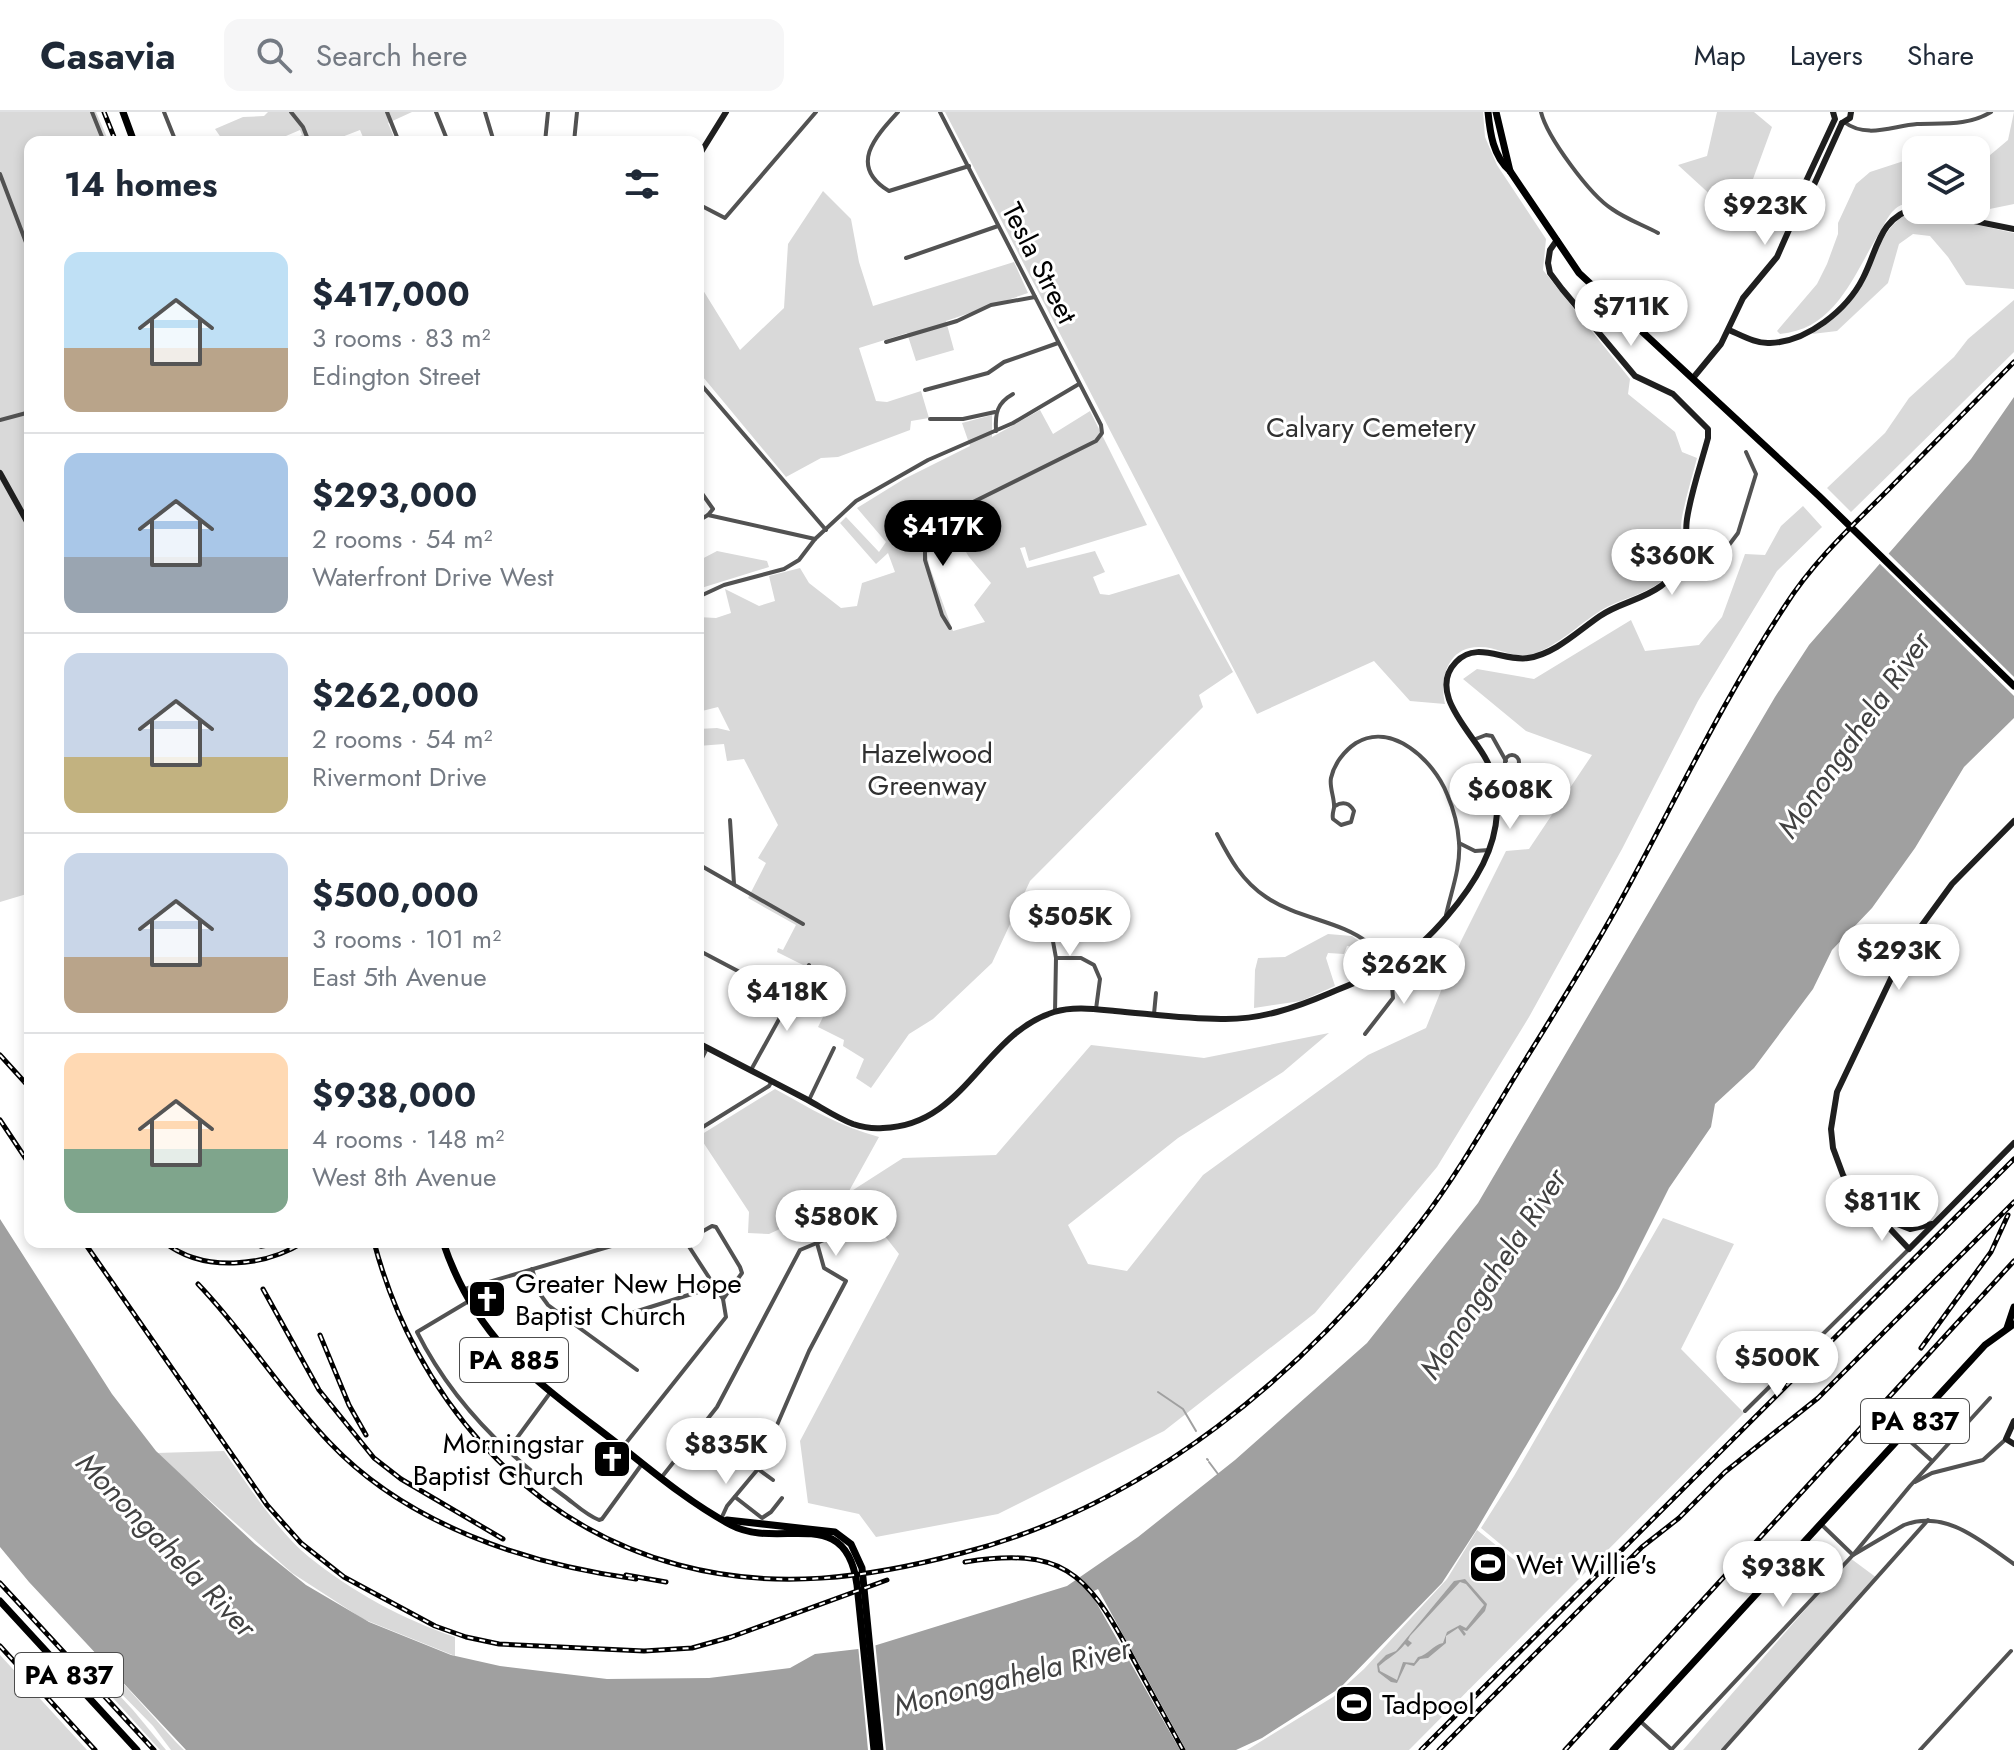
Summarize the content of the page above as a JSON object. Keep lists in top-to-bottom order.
{
  "streets": {
    "main road": ["PA 885", "PA 837"],
    "street": ["Tesla Street"]
  },
  "water": ["Monongahela River"],
  "parks": ["Calvary Cemetery", "Hazelwood Greenway"],
  "places": {
    "church": ["Greater New Hope Baptist Church", "Morningstar Baptist Church"],
    "sports": ["Wet Willie's", "Tadpool"]
  },
  "page": {
    "header": "Casavia",
    "search": "Search here",
    "nav": ["Map", "Layers", "Share"],
    "heading": "14 homes",
    "price": [
      "$923K",
      "$711K",
      "$417K",
      "$360K",
      "$608K",
      "$505K",
      "$293K",
      "$262K",
      "$418K",
      "$811K",
      "$580K",
      "$500K",
      "$835K",
      "$938K"
    ],
    "list": [
      {
        "name": "$417,000",
        "note": "3 rooms · 83 m² · Edington Street"
      },
      {
        "name": "$293,000",
        "note": "2 rooms · 54 m² · Waterfront Drive West"
      },
      {
        "name": "$262,000",
        "note": "2 rooms · 54 m² · Rivermont Drive"
      },
      {
        "name": "$500,000",
        "note": "3 rooms · 101 m² · East 5th Avenue"
      },
      {
        "name": "$938,000",
        "note": "4 rooms · 148 m² · West 8th Avenue"
      }
    ]
  }
}
